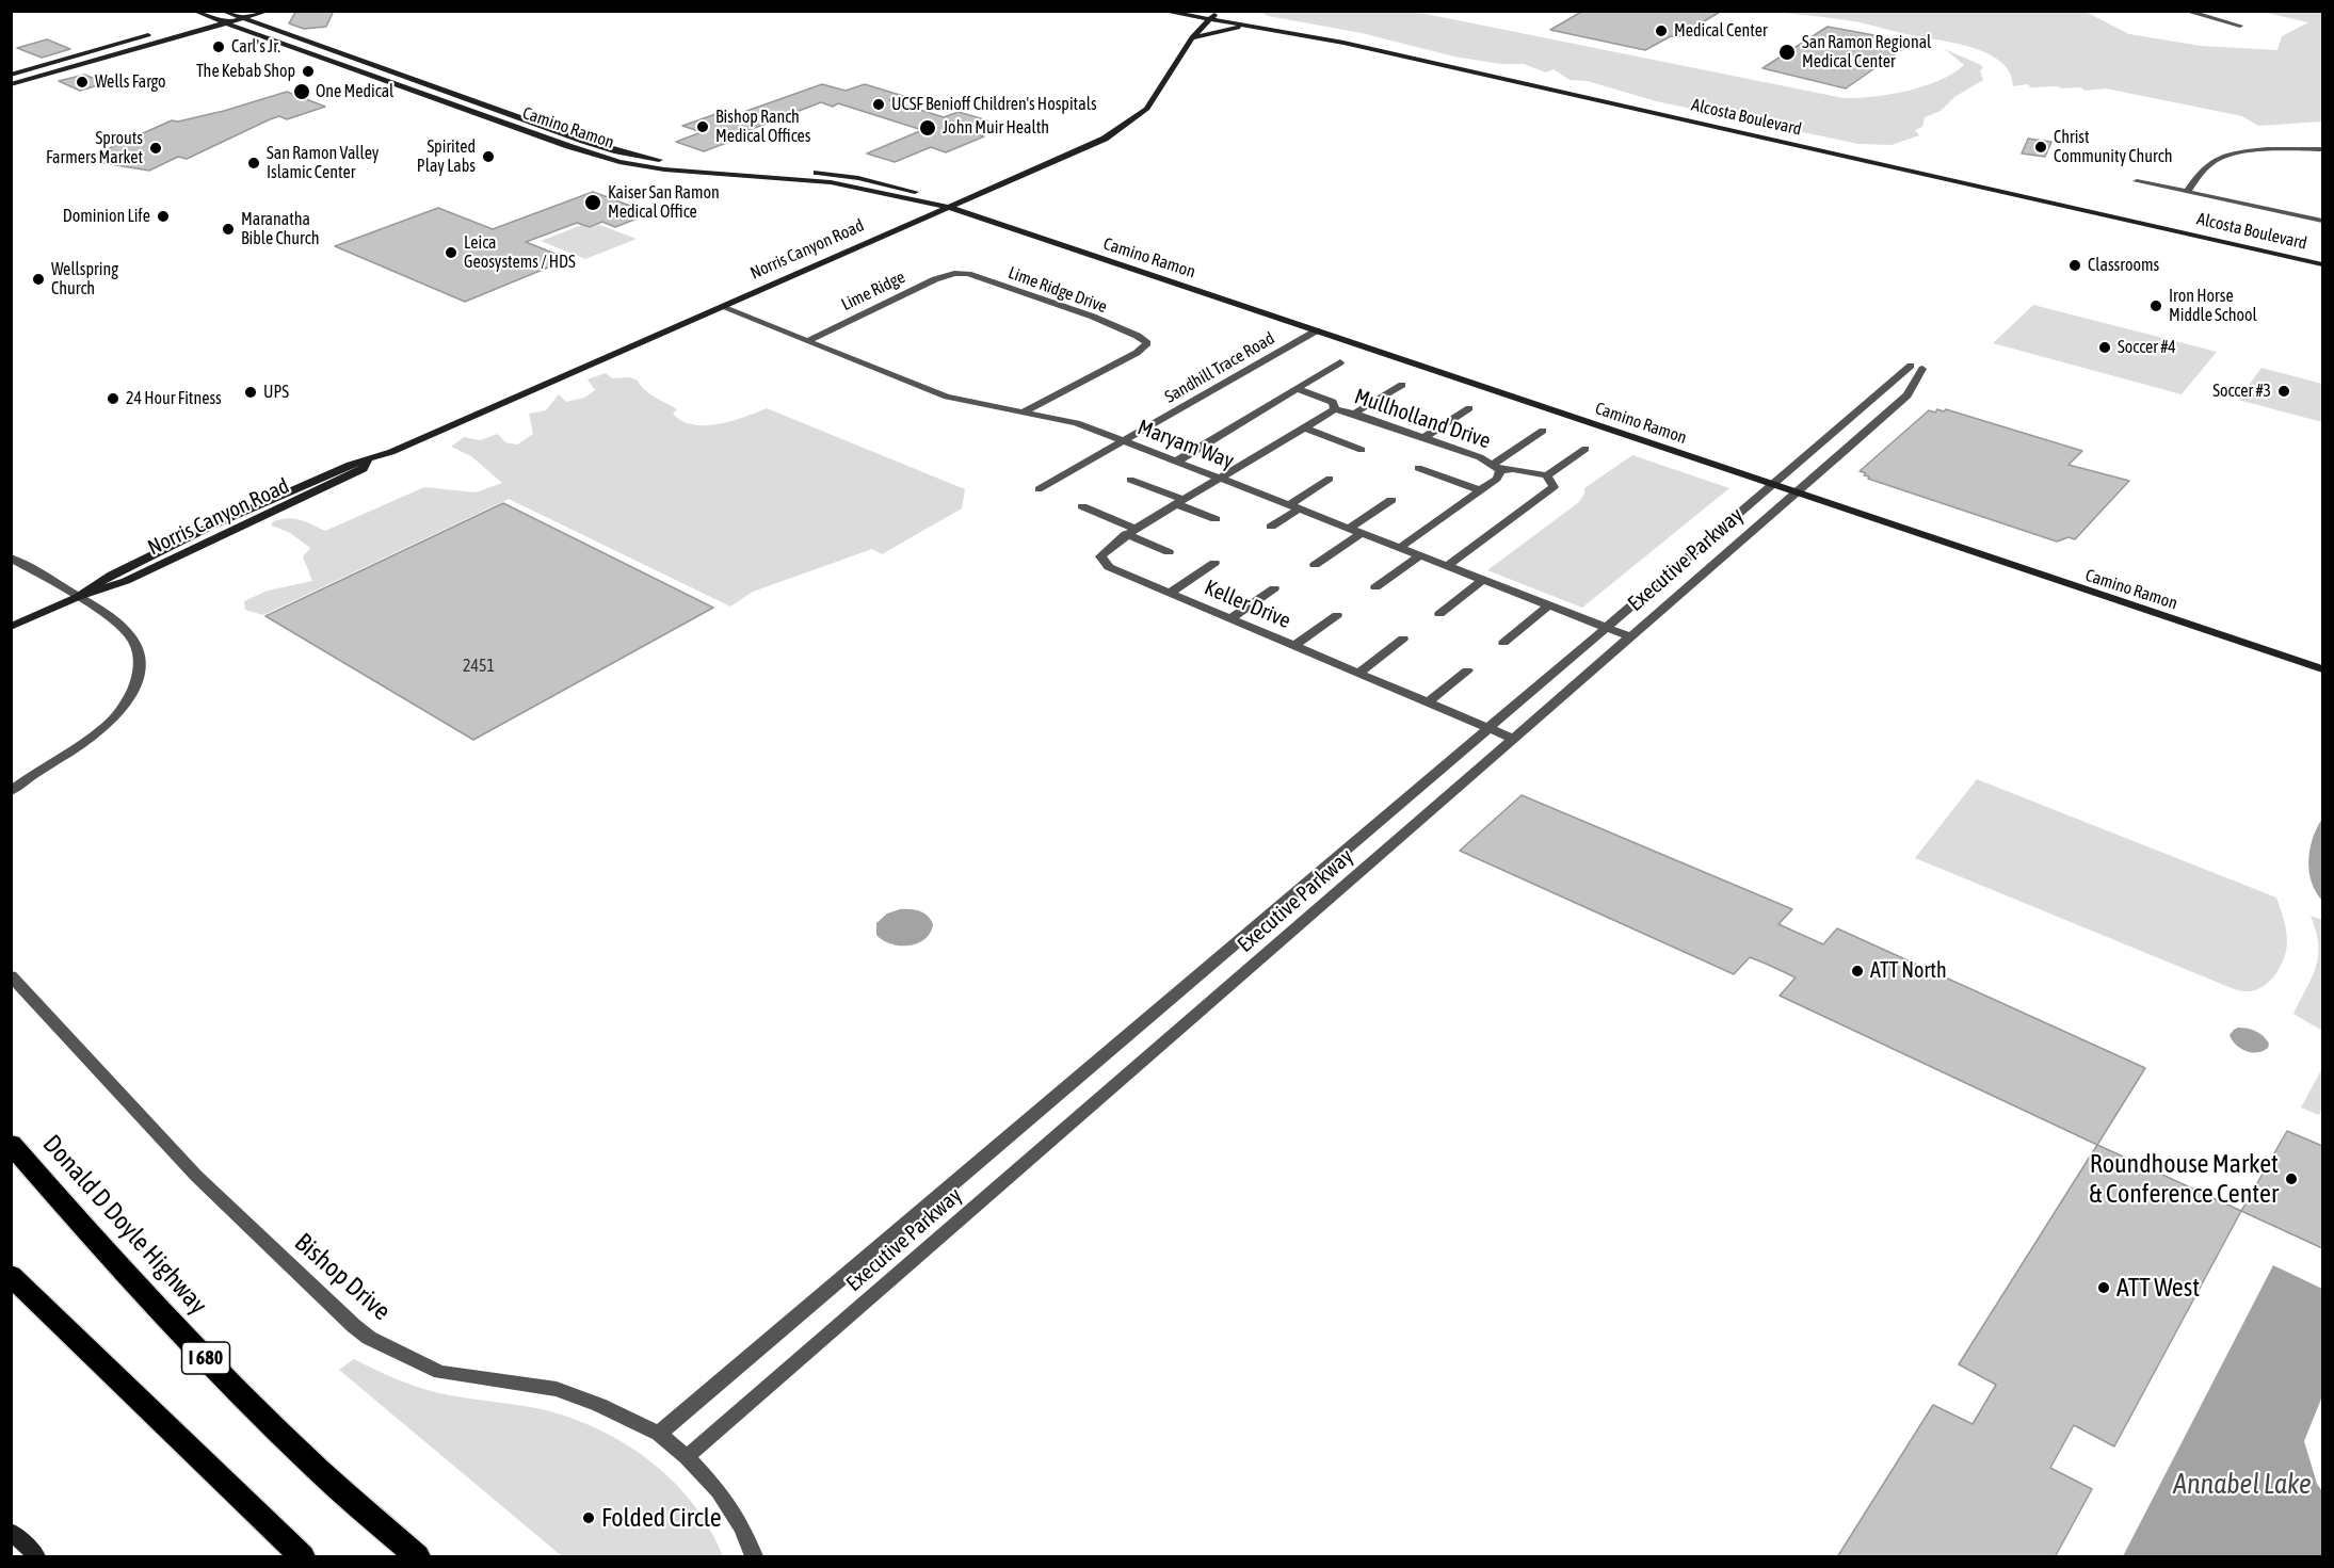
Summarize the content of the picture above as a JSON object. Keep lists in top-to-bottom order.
{
  "streets": {
    "highway": ["Donald D Doyle Highway", "I 680"],
    "main road": ["Alcosta Boulevard", "Camino Ramon", "Norris Canyon Road"],
    "street": [
      "Lime Ridge Drive",
      "Lime Ridge",
      "Sandhill Trace Road",
      "Mullholland Drive",
      "Maryam Way",
      "Executive Parkway",
      "Keller Drive",
      "Bishop Drive"
    ]
  },
  "crossings": [
    ["Alcosta Boulevard", "Norris Canyon Road"],
    ["Camino Ramon", "Norris Canyon Road"],
    ["Camino Ramon", "Sandhill Trace Road"],
    ["Camino Ramon", "Executive Parkway"],
    ["Norris Canyon Road", "Maryam Way"],
    ["Lime Ridge Drive", "Lime Ridge"],
    ["Lime Ridge Drive", "Maryam Way"],
    ["Lime Ridge", "Maryam Way"],
    ["Sandhill Trace Road", "Maryam Way"],
    ["Mullholland Drive", "Maryam Way"],
    ["Mullholland Drive", "Keller Drive"],
    ["Maryam Way", "Executive Parkway"],
    ["Maryam Way", "Keller Drive"],
    ["Executive Parkway", "Keller Drive"],
    ["Executive Parkway", "Bishop Drive"]
  ],
  "water": ["Annabel Lake"],
  "places": [
    "Medical Center",
    "Carl's Jr.",
    "San Ramon Regional Medical Center",
    "The Kebab Shop",
    "Wells Fargo",
    "One Medical",
    "UCSF Benioff Children's Hospitals",
    "Bishop Ranch Medical Offices",
    "John Muir Health",
    "Christ Community Church",
    "Sprouts Farmers Market",
    "Spirited Play Labs",
    "San Ramon Valley Islamic Center",
    "Kaiser San Ramon Medical Office",
    "Dominion Life",
    "Maranatha Bible Church",
    "Leica Geosystems / HDS",
    "Classrooms",
    "Wellspring Church",
    "Iron Horse Middle School",
    "Soccer #4",
    "Soccer #3",
    "UPS",
    "24 Hour Fitness",
    "ATT North",
    "Roundhouse Market & Conference Center",
    "ATT West",
    "Folded Circle"
  ],
  "house_numbers": ["2451"]
}
